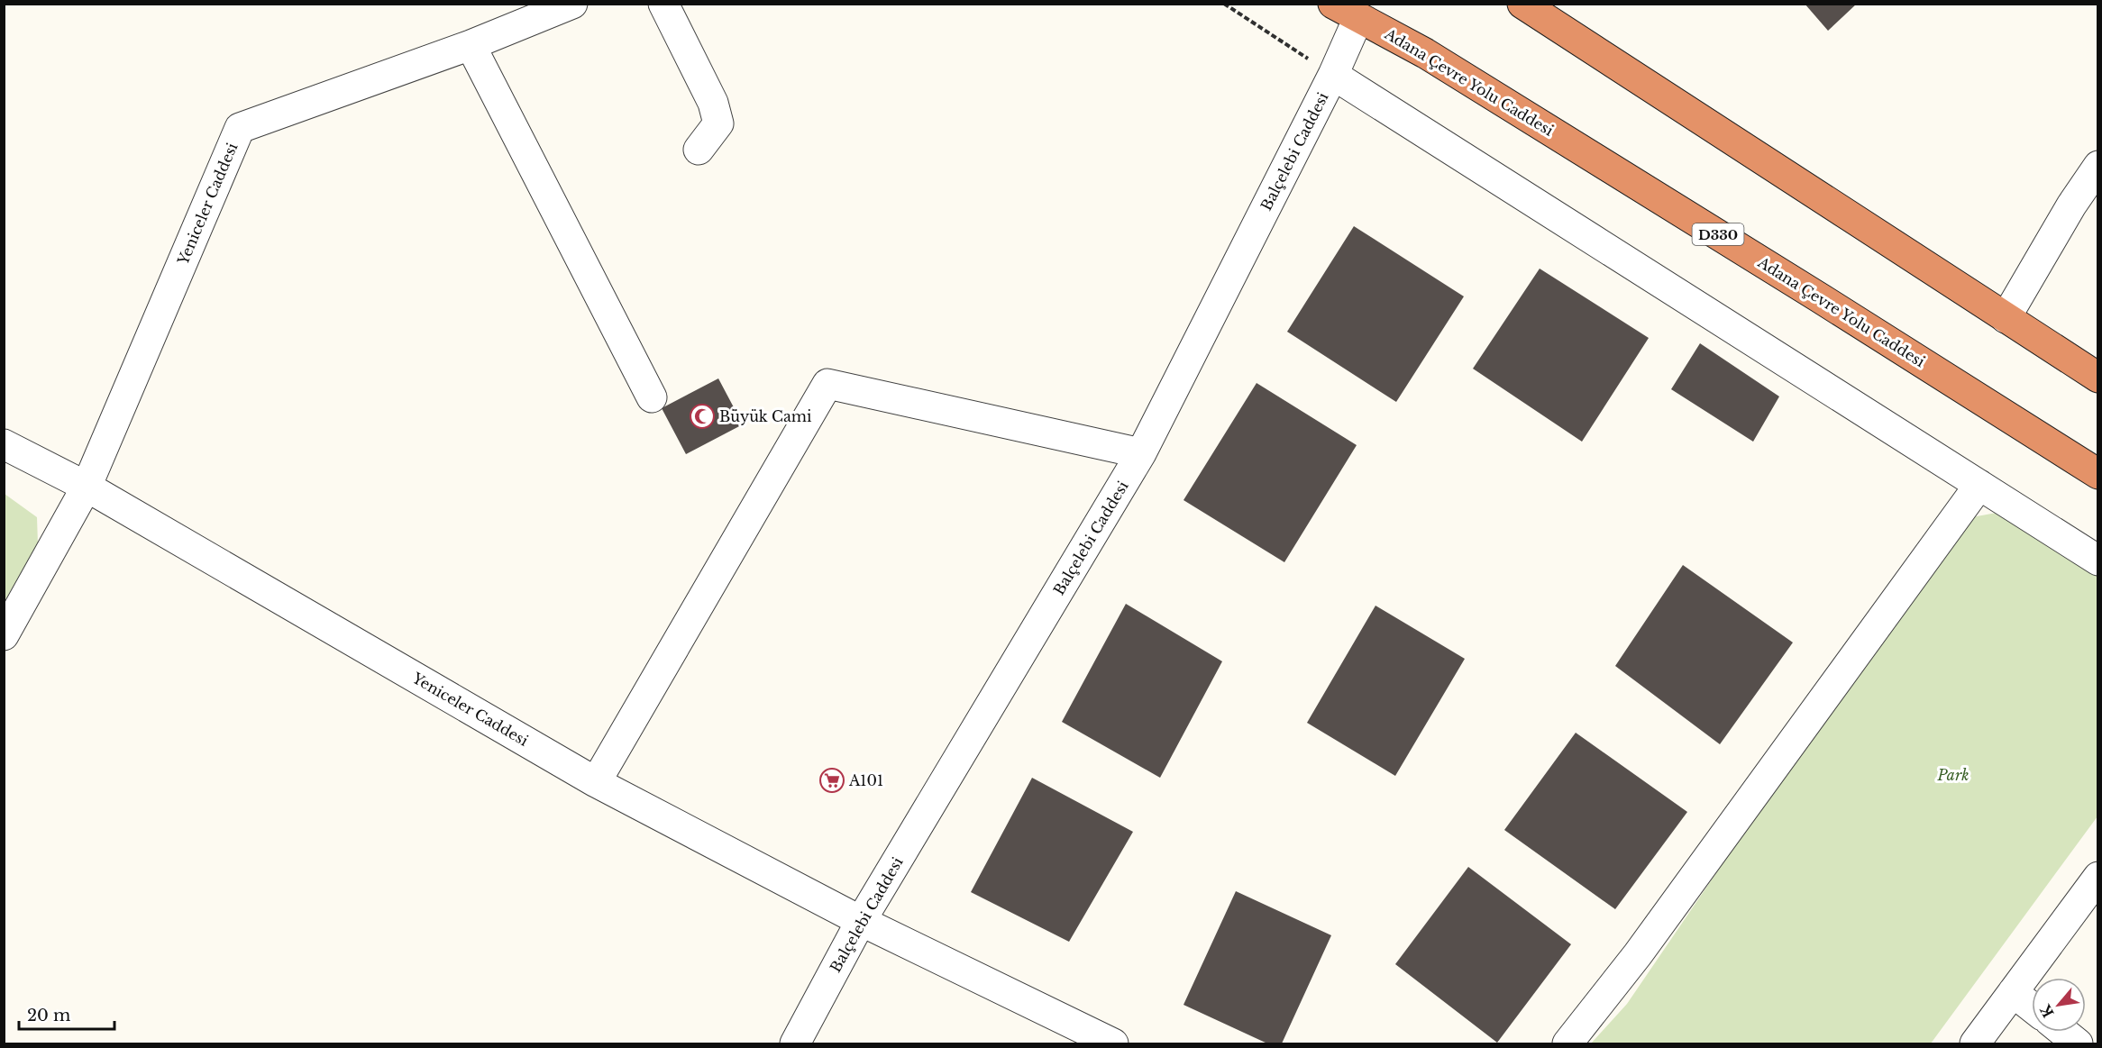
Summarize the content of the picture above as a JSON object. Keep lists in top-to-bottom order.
{
  "streets": {
    "highway": ["Adana Çevre Yolu Caddesi", "D330"],
    "street": ["Balçelebi Caddesi", "Yeniceler Caddesi"]
  },
  "crossings": [
    ["Adana Çevre Yolu Caddesi", "Balçelebi Caddesi"],
    ["Balçelebi Caddesi", "Yeniceler Caddesi"]
  ],
  "parks": ["Park"],
  "places": {
    "mosque": ["Büyük Cami"],
    "supermarket": ["A101"]
  },
  "scale_bar": "20 m",
  "north": "bottom left"
}
